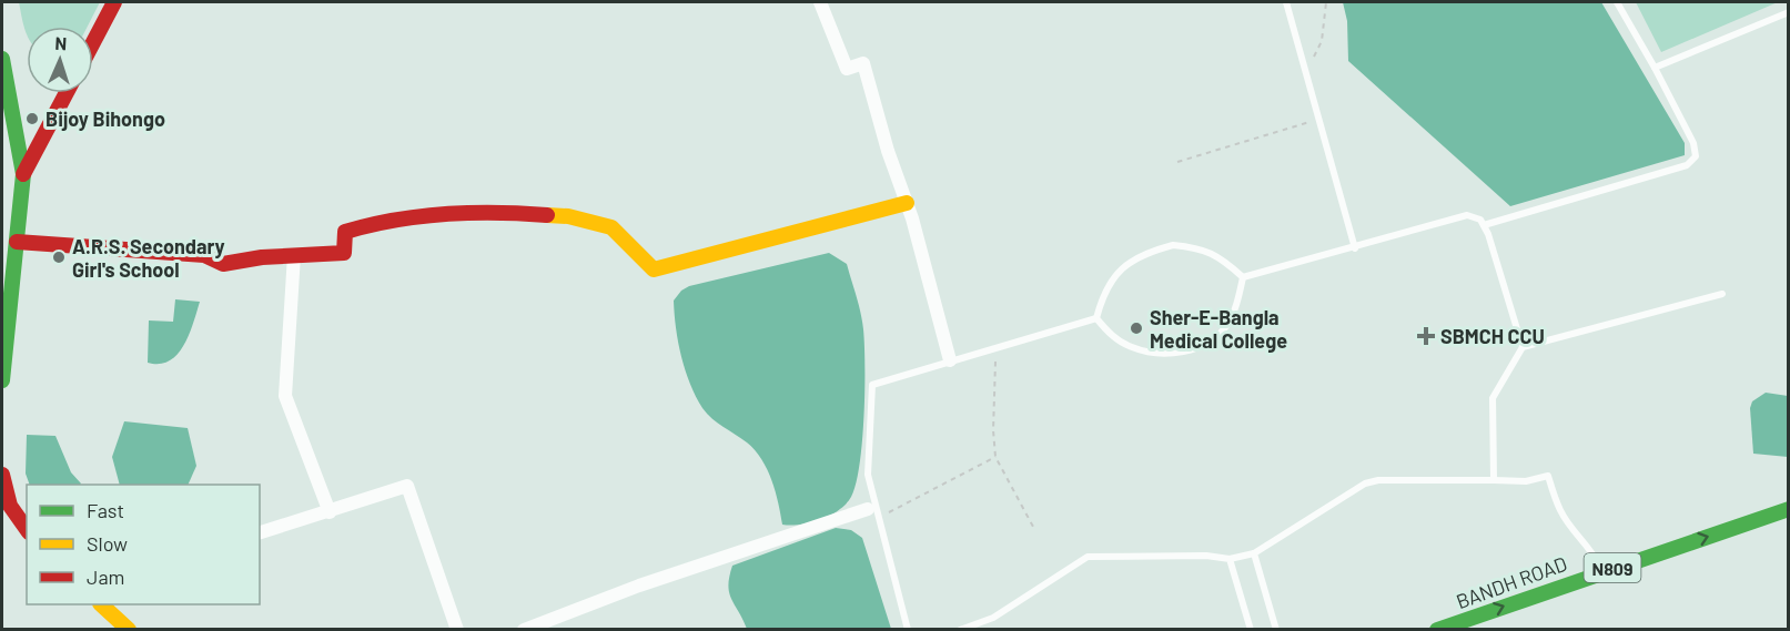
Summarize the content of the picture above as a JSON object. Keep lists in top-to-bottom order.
{
  "streets": {
    "main road": ["N809", "BANDH ROAD"]
  },
  "places": {
    "other": ["Bijoy Bihongo", "A.R.S. Secondary Girl's School", "Sher-E-Bangla Medical College"],
    "health": ["SBMCH CCU"]
  },
  "legend": ["Fast", "Slow", "Jam"],
  "north": "top"
}
